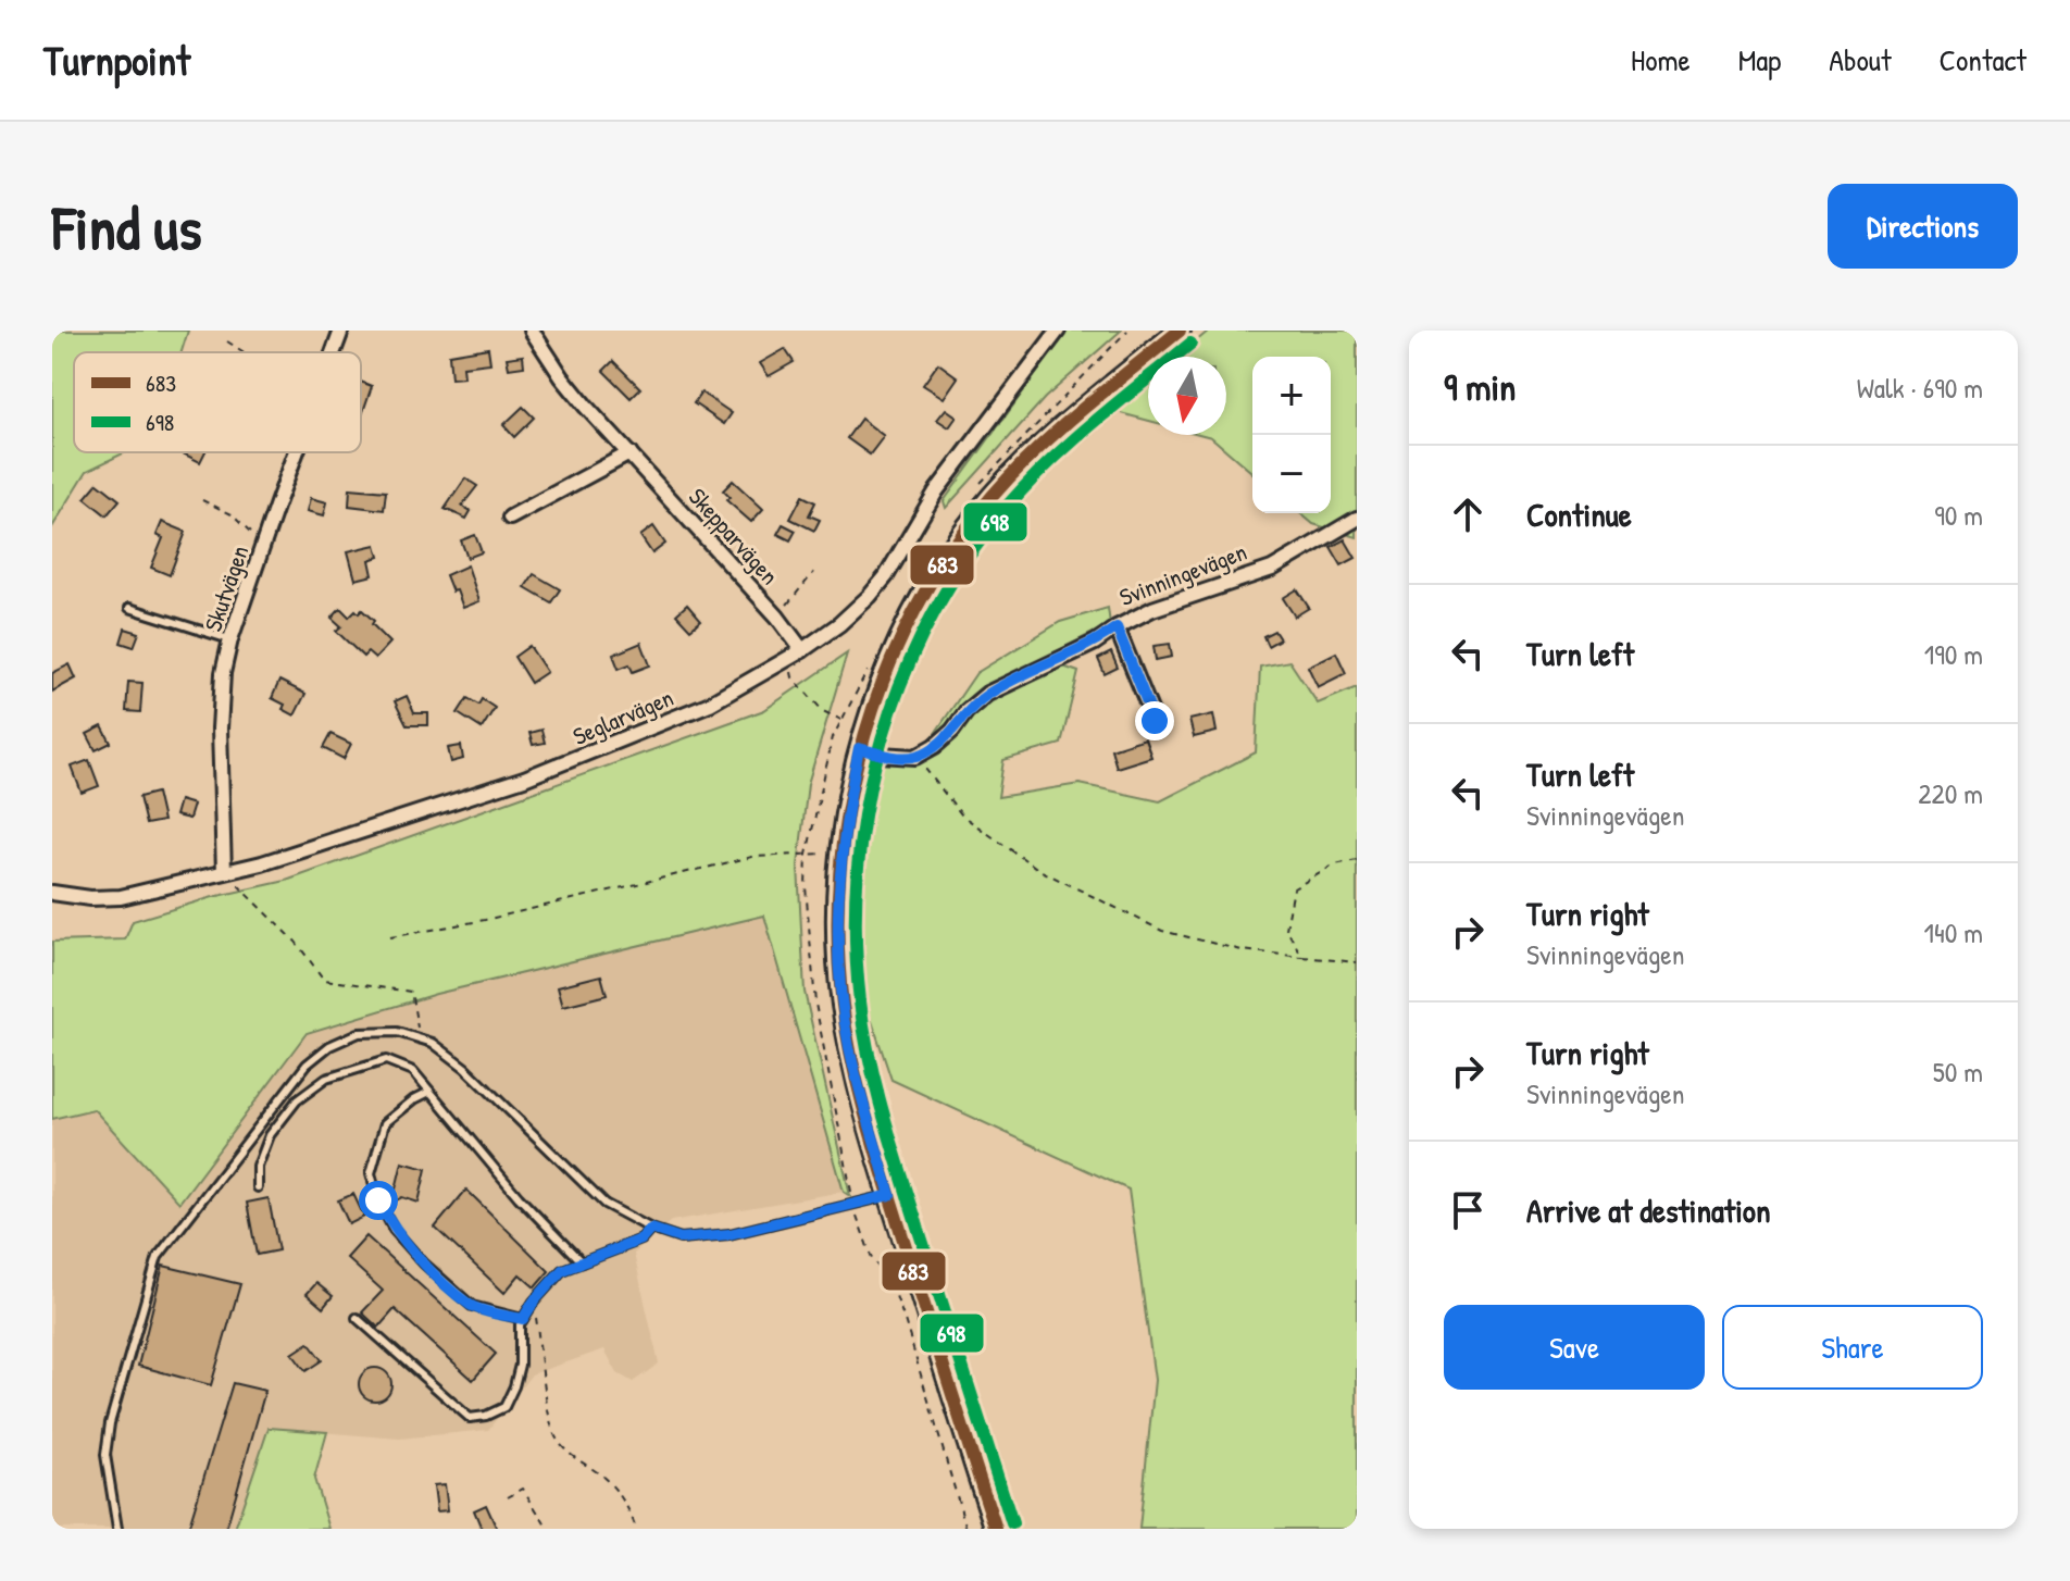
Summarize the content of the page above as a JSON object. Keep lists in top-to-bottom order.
{
  "streets": {
    "street": [
      "Skepparvägen",
      "Svinningevägen",
      "Skutvägen",
      "Seglarvägen"
    ]
  },
  "crossings": [
    ["Skepparvägen", "Seglarvägen"],
    ["Skutvägen", "Seglarvägen"]
  ],
  "lines": ["transit line 683", "transit line 698"],
  "legend": ["683", "698"],
  "north": "bottom",
  "page": {
    "header": "Turnpoint",
    "nav": [
      "Home",
      "Map",
      "About",
      "Contact"
    ],
    "buttons": [
      "Directions",
      ["Save", "Share"]
    ],
    "title": "Find us",
    "heading": ["9 min", "Walk · 690 m"],
    "map_buttons": ["+", "−"],
    "list": [
      ["Continue", "90 m"],
      ["Turn left", "190 m"],
      ["Turn left", "Svinningevägen", "220 m"],
      ["Turn right", "Svinningevägen", "140 m"],
      ["Turn right", "Svinningevägen", "50 m"],
      "Arrive at destination"
    ]
  }
}
